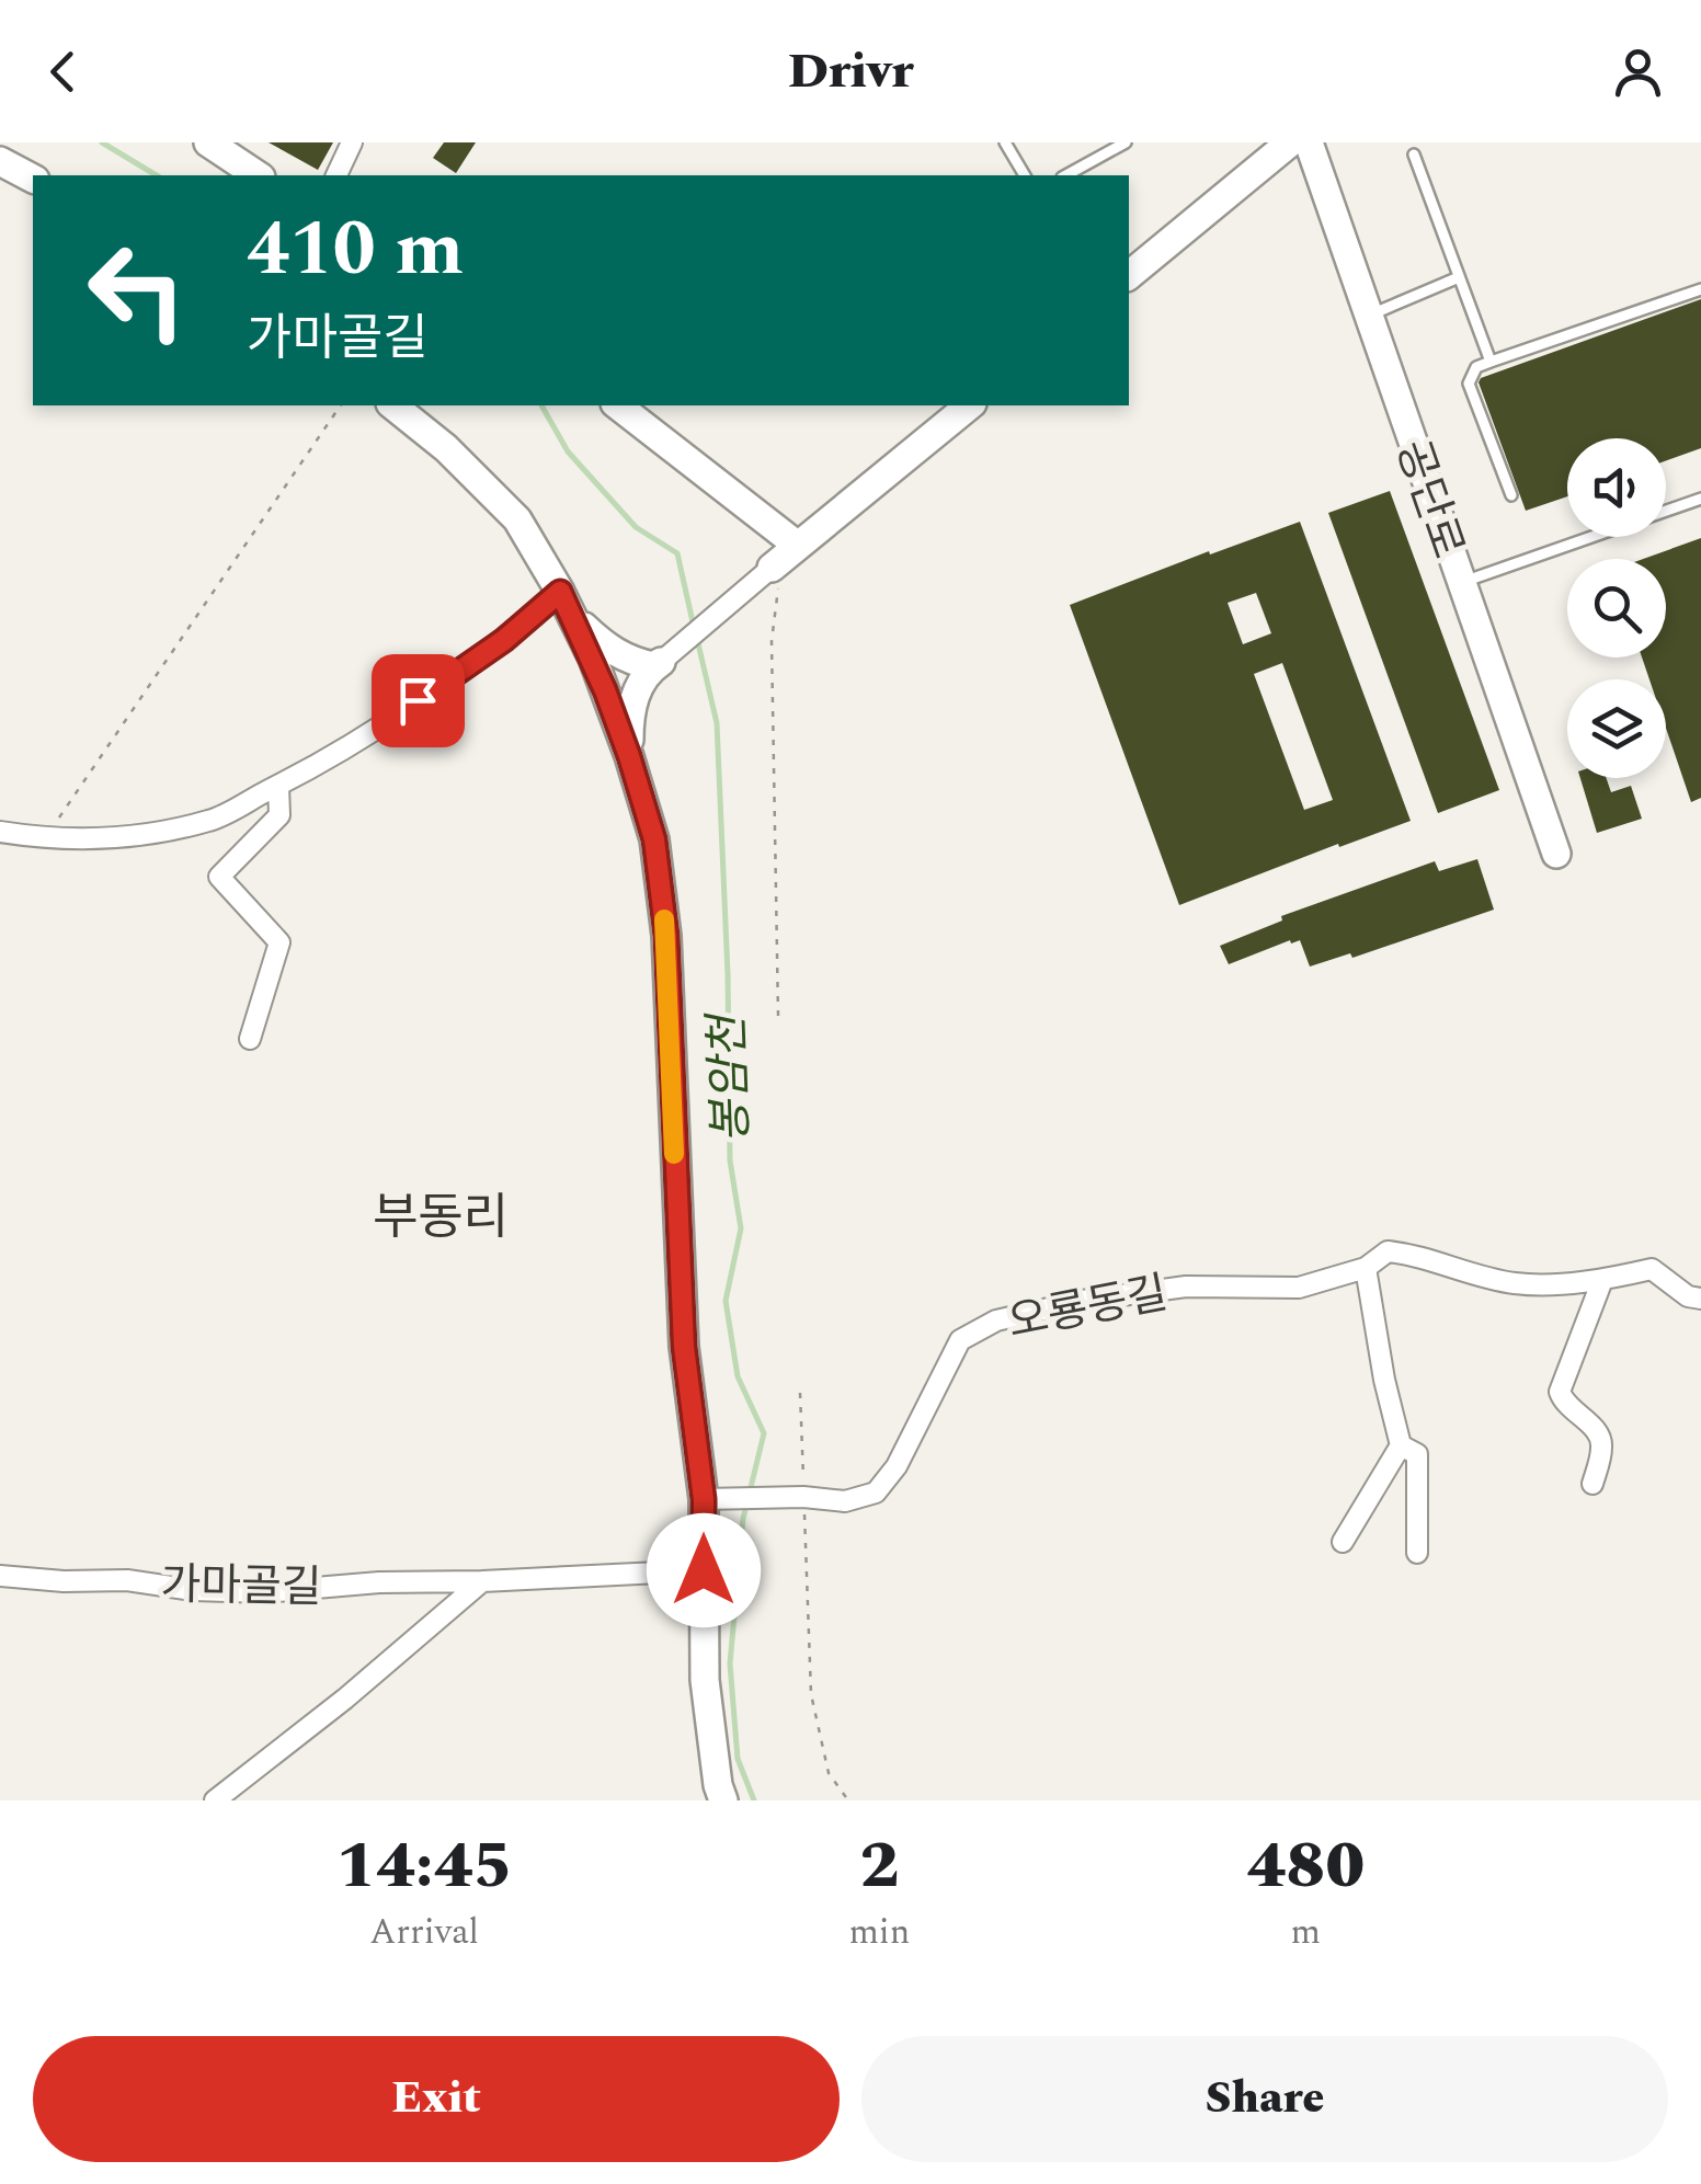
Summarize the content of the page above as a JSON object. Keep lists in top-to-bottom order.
{
  "streets": {
    "street": ["공단로", "오룡동길", "가마골길"]
  },
  "districts": ["부동리"],
  "water": ["봉암천"],
  "page": {
    "header": "Drivr",
    "turn": ["410 m", "가마골길"],
    "eta": [
      "14:45",
      "Arrival",
      "2",
      "min",
      "480",
      "m"
    ],
    "buttons": ["Exit", "Share"]
  }
}
